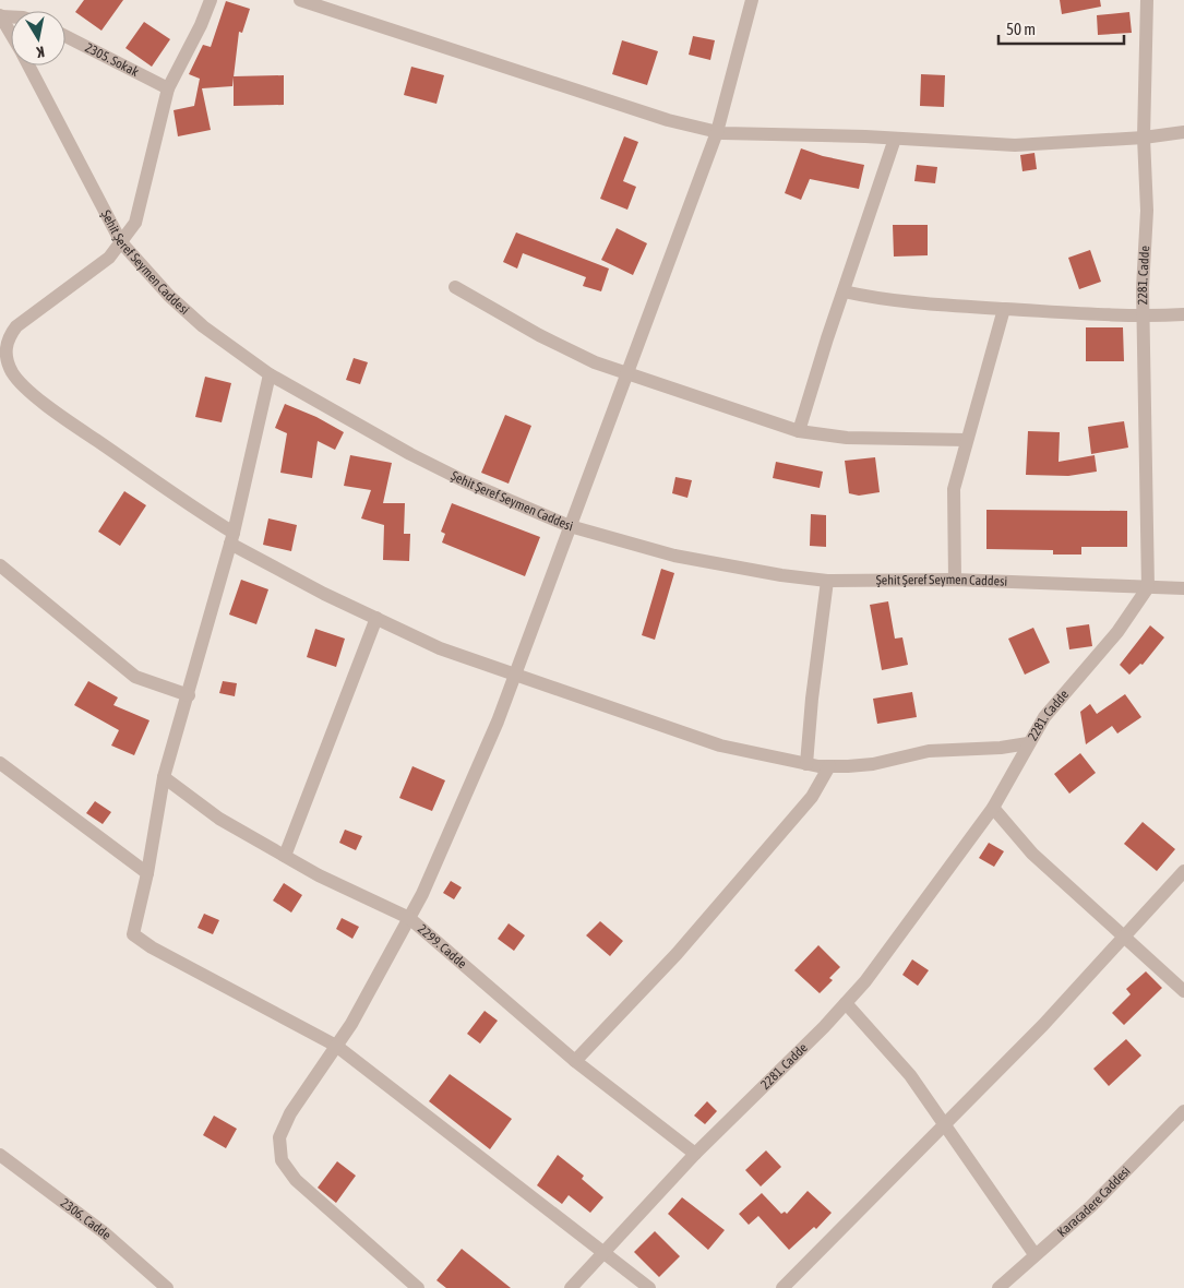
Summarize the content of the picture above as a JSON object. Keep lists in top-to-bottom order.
{
  "streets": {
    "street": [
      "2305. Sokak",
      "Şehit Şeref Seymen Caddesi",
      "2281. Cadde",
      "2299. Cadde",
      "Karacadere Caddesi",
      "2306. Cadde"
    ]
  },
  "crossings": [
    ["Şehit Şeref Seymen Caddesi", "2281. Cadde"],
    ["2281. Cadde", "2299. Cadde"]
  ],
  "scale_bar": "50 m",
  "north": "bottom"
}
